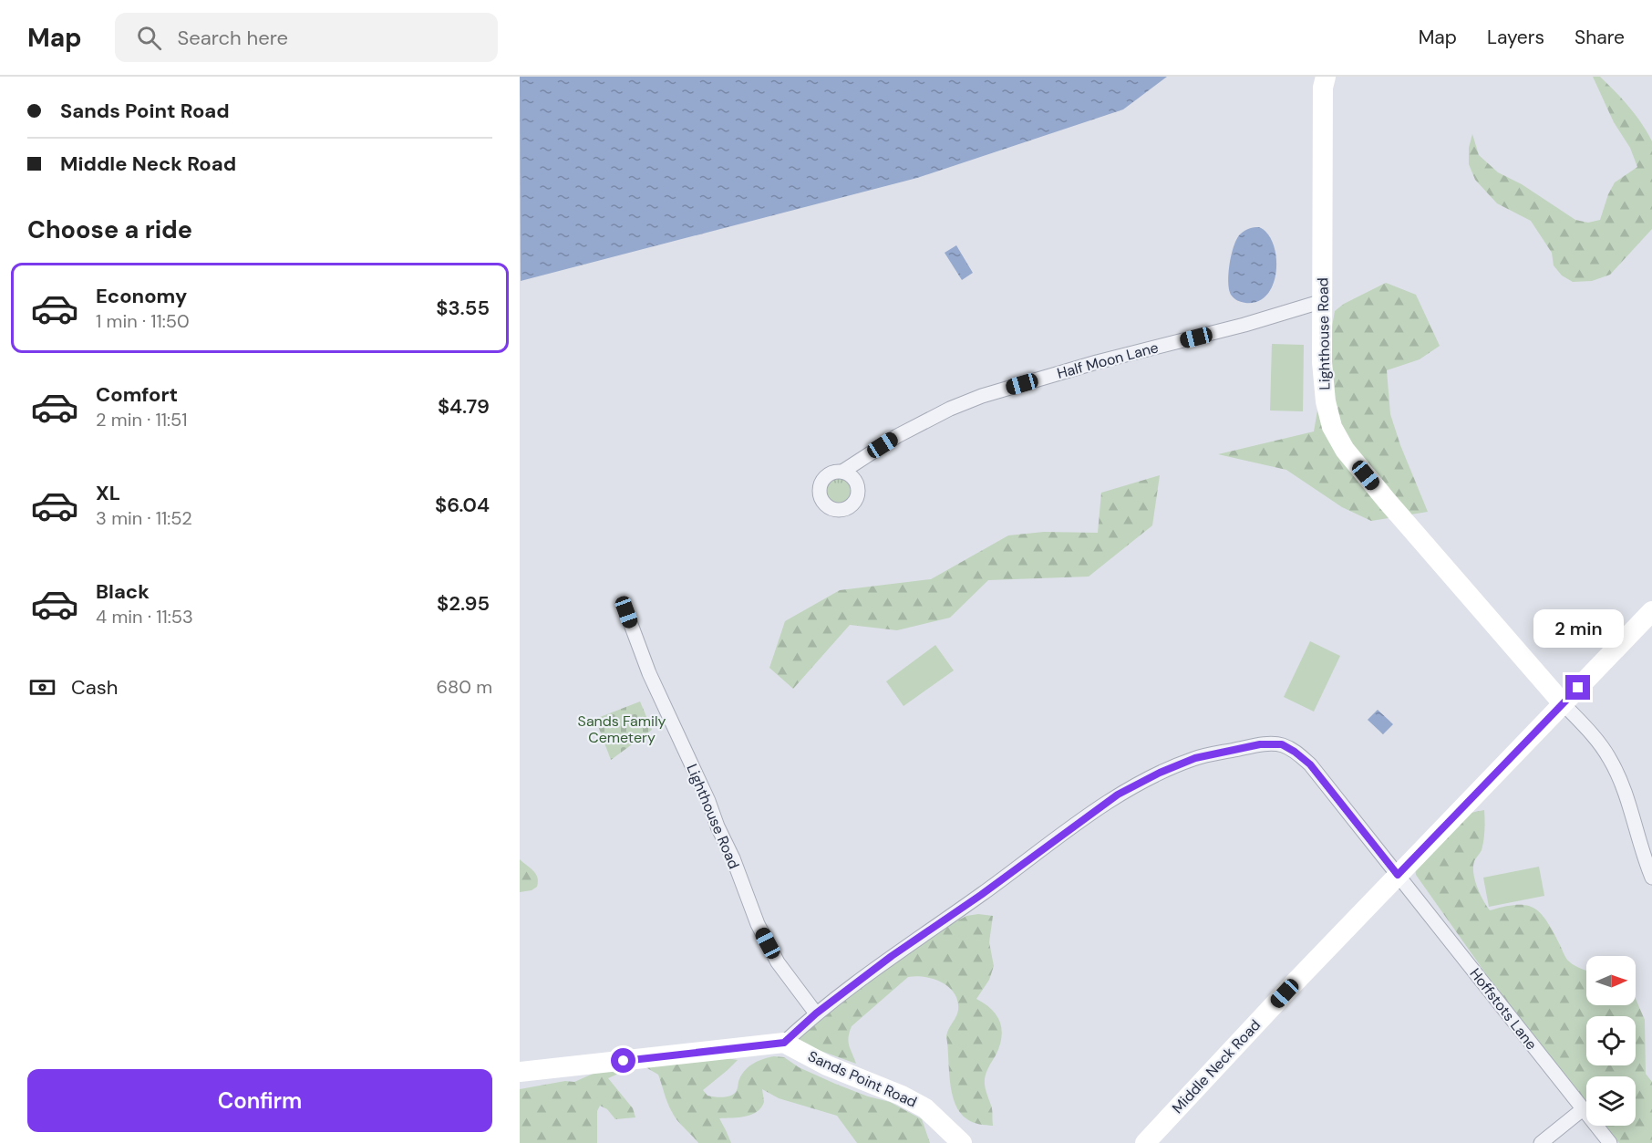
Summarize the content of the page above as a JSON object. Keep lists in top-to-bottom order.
{
  "streets": {
    "street": [
      "Lighthouse Road",
      "Half Moon Lane",
      "Hoffstots Lane",
      "Middle Neck Road",
      "Sands Point Road"
    ]
  },
  "crossings": [
    ["Lighthouse Road", "Half Moon Lane"],
    ["Lighthouse Road", "Hoffstots Lane"],
    ["Lighthouse Road", "Middle Neck Road"],
    ["Hoffstots Lane", "Middle Neck Road"]
  ],
  "parks": ["Sands Family Cemetery"],
  "north": "right",
  "page": {
    "header": "Map",
    "search": "Search here",
    "nav": ["Map", "Layers", "Share"],
    "banner": ["Sands Point Road", "Middle Neck Road"],
    "heading": "Choose a ride",
    "list": [
      {
        "name": "Economy",
        "note": "1 min · 11:50",
        "value": "$3.55"
      },
      {
        "name": "Comfort",
        "note": "2 min · 11:51",
        "value": "$4.79"
      },
      {
        "name": "XL",
        "note": "3 min · 11:52",
        "value": "$6.04"
      },
      {
        "name": "Black",
        "note": "4 min · 11:53",
        "value": "$2.95"
      }
    ],
    "bubble": "2 min",
    "pay": ["Cash", "680 m"],
    "buttons": "Confirm"
  }
}
